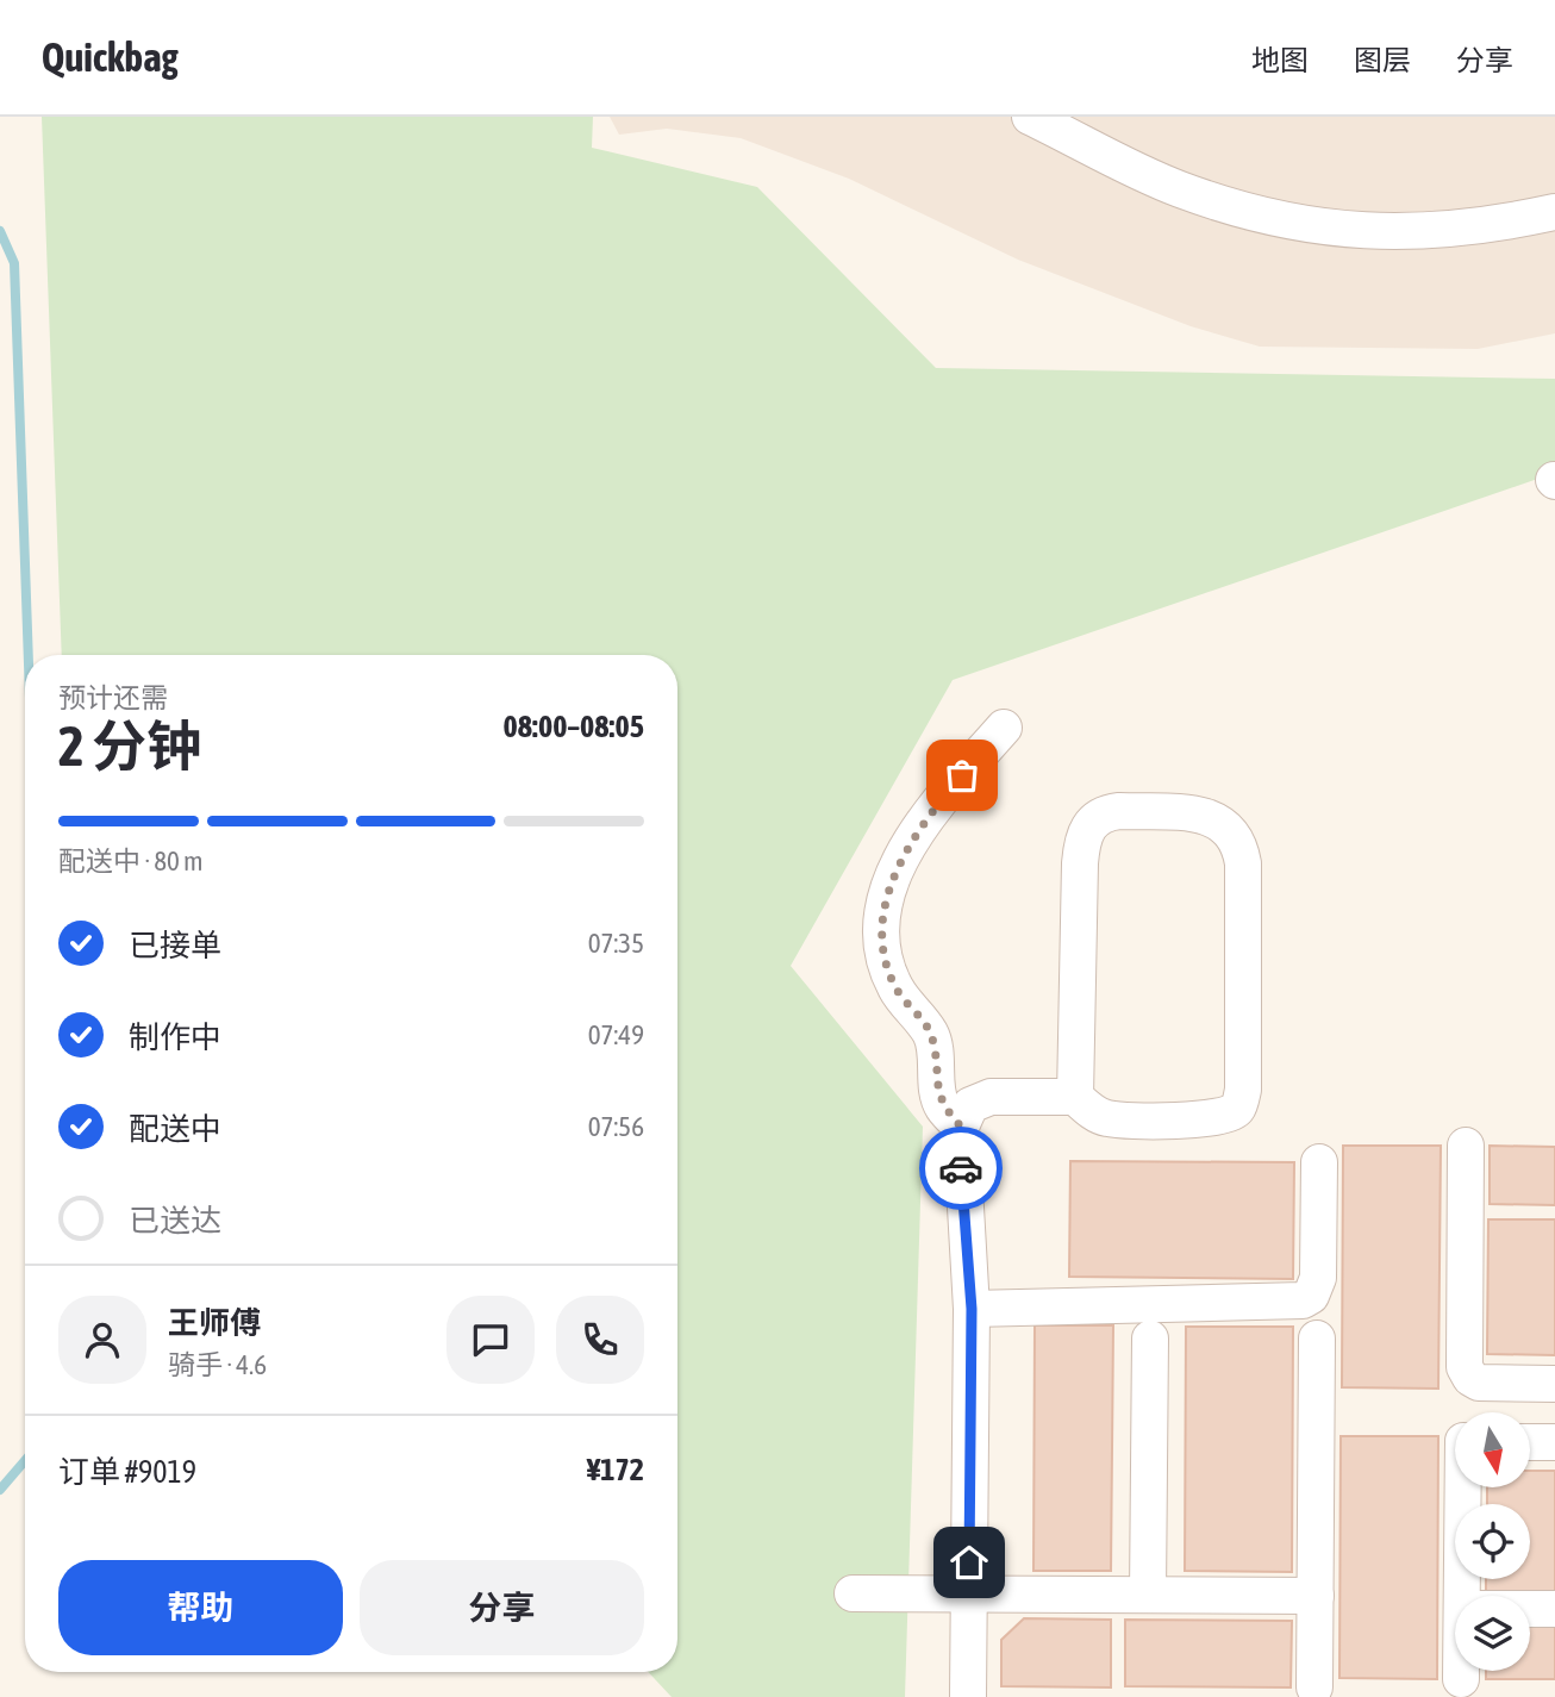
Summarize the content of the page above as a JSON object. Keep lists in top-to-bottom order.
{
  "north": "bottom",
  "page": {
    "header": "Quickbag",
    "nav": ["地图", "图层", "分享"],
    "heading": ["2 分钟", "预计还需", "08:00–08:05"],
    "panel": [
      "王师傅",
      "骑手 · 4.6",
      "订单 #9019",
      "¥172"
    ],
    "bar": "配送中 · 80 m",
    "list": [
      ["已接单", "07:35"],
      ["制作中", "07:49"],
      ["配送中", "07:56"],
      "已送达"
    ],
    "buttons": ["帮助", "分享"]
  }
}
